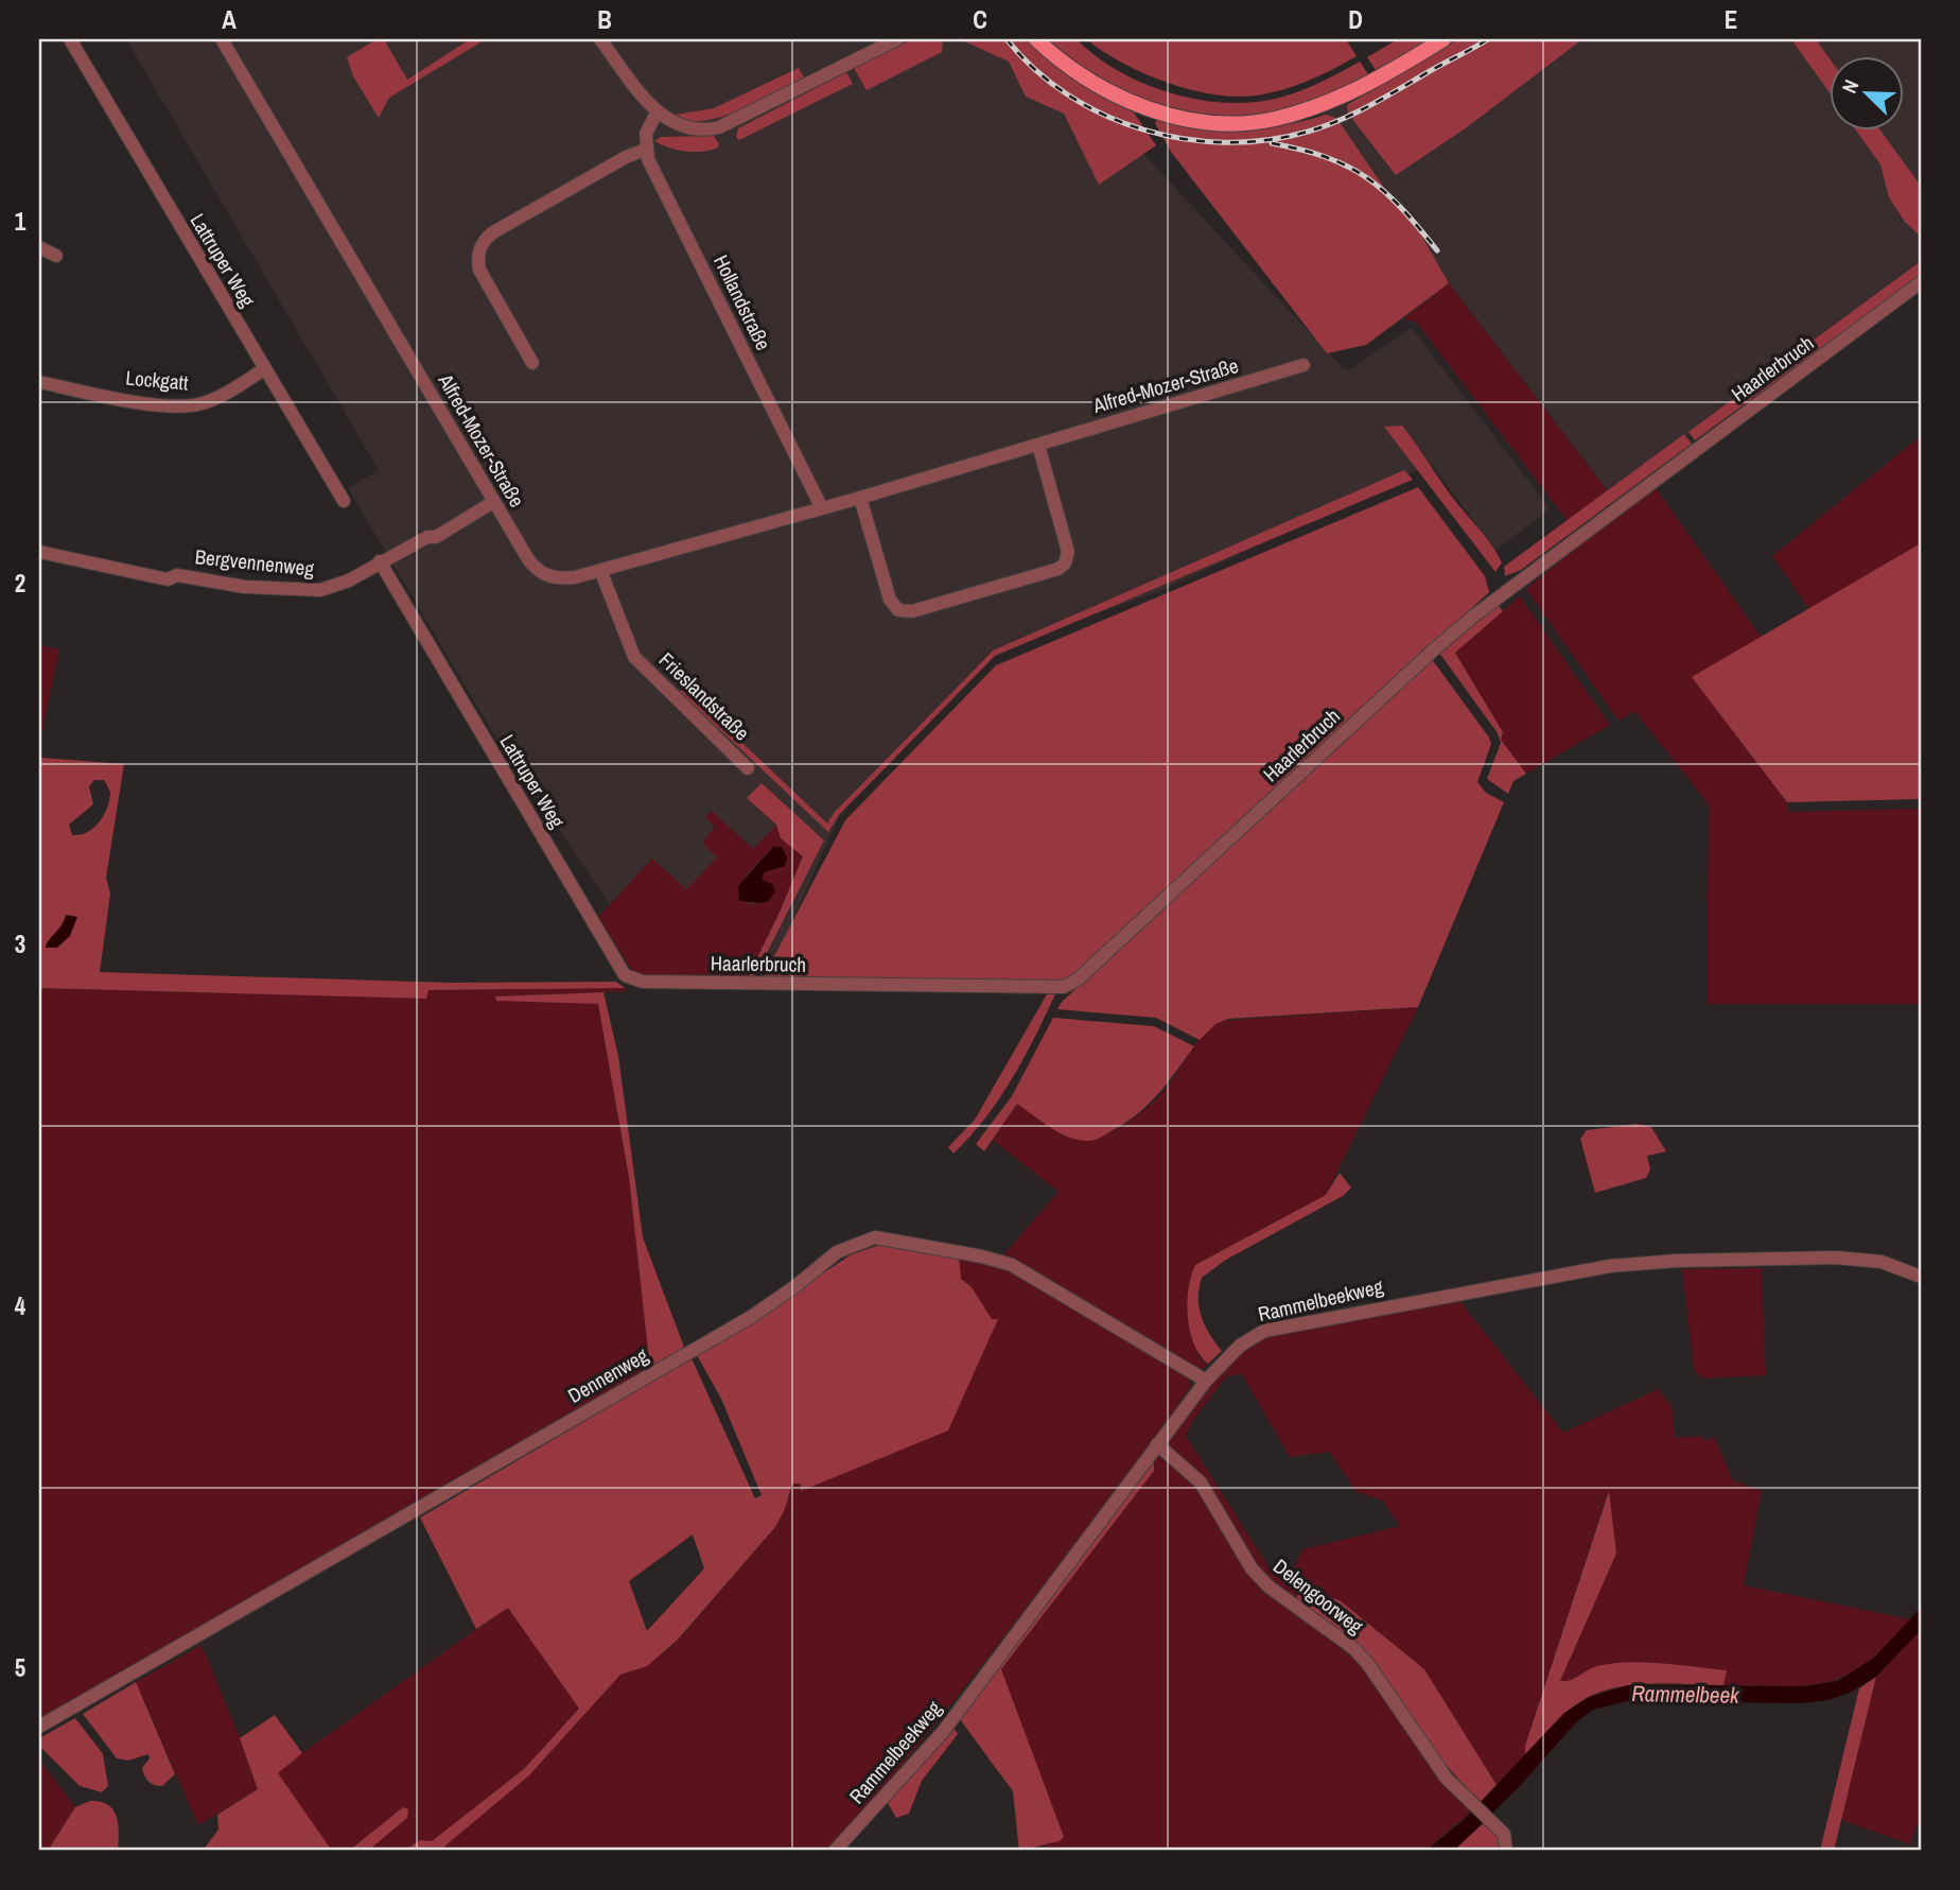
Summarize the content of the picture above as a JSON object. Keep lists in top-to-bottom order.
{
  "streets": {
    "street": [
      "Lattruper Weg",
      "Hollandstraße",
      "Haarlerbruch",
      "Lockgatt",
      "Alfred-Mozer-Straße",
      "Bergvennenweg",
      "Frieslandstraße",
      "Rammelbeekweg",
      "Dennenweg",
      "Delengoorweg"
    ]
  },
  "crossings": [
    ["Lattruper Weg", "Haarlerbruch"],
    ["Lattruper Weg", "Lockgatt"],
    ["Lattruper Weg", "Bergvennenweg"],
    ["Hollandstraße", "Alfred-Mozer-Straße"],
    ["Alfred-Mozer-Straße", "Bergvennenweg"],
    ["Alfred-Mozer-Straße", "Frieslandstraße"],
    ["Rammelbeekweg", "Dennenweg"],
    ["Rammelbeekweg", "Delengoorweg"]
  ],
  "water": ["Rammelbeek"],
  "north": "top left",
  "grid": {
    "columns": [
      "A",
      "B",
      "C",
      "D",
      "E"
    ],
    "rows": [
      "1",
      "2",
      "3",
      "4",
      "5"
    ]
  }
}
